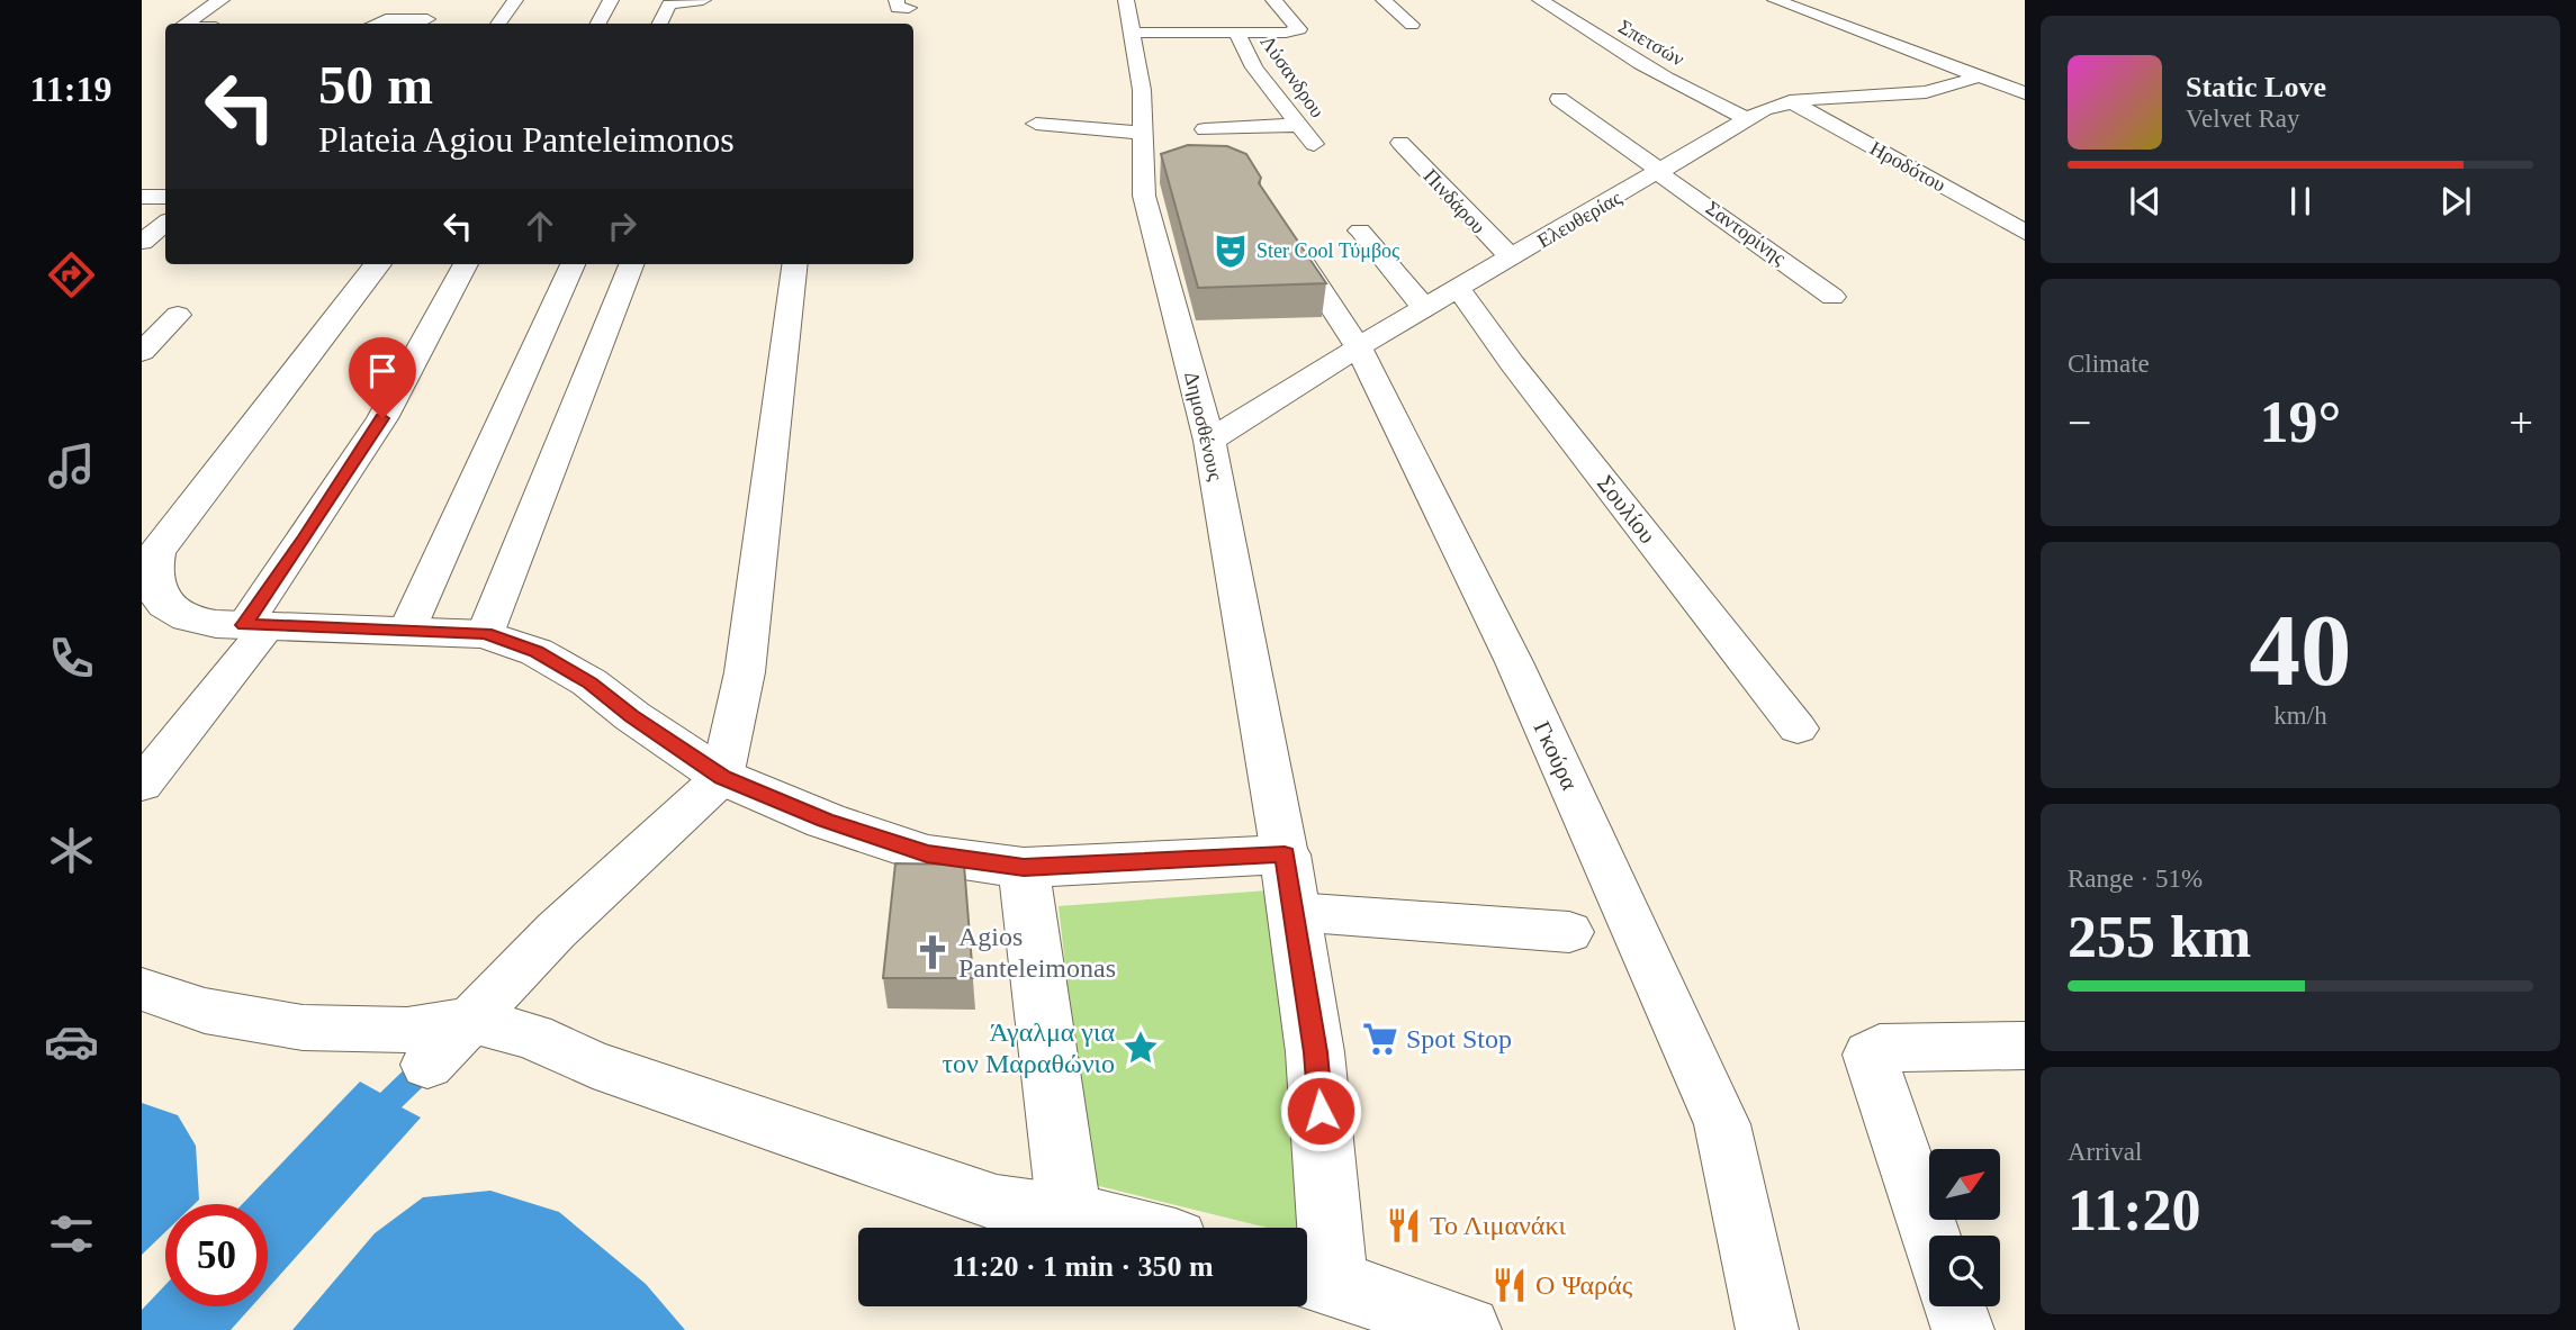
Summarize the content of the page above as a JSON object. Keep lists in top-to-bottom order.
{
  "streets": {
    "street": [
      "Σπετσών",
      "Λύσανδρου",
      "Ηροδότου",
      "Πινδάρου",
      "Ελευθερίας",
      "Σαντορίνης",
      "Δημοσθένους",
      "Σουλίου",
      "Γκούρα"
    ]
  },
  "crossings": [
    ["Σπετσών", "Ελευθερίας"],
    ["Ηροδότου", "Ελευθερίας"],
    ["Πινδάρου", "Ελευθερίας"],
    ["Ελευθερίας", "Σαντορίνης"],
    ["Ελευθερίας", "Δημοσθένους"],
    ["Ελευθερίας", "Σουλίου"],
    ["Ελευθερίας", "Γκούρα"]
  ],
  "places": {
    "theatre": ["Ster Cool Τύμβος"],
    "church": ["Agios Panteleimonas"],
    "supermarket": ["Spot Stop"],
    "place": ["Άγαλμα για τον Μαραθώνιο"],
    "restaurant": ["Το Λιμανάκι", "Ο Ψαράς"]
  },
  "north": "top right",
  "page": {
    "tabs": "11:19",
    "turn": ["50 m", "Plateia Agiou Panteleimonos"],
    "song": ["Static Love", "Velvet Ray"],
    "tile": [
      "Climate",
      ["40", "km/h"],
      ["Range · 51%", "255 km"],
      ["Arrival", "11:20"]
    ],
    "heat": ["−", "19°", "+"],
    "limit": "50",
    "trip": "11:20 · 1 min · 350 m"
  }
}
